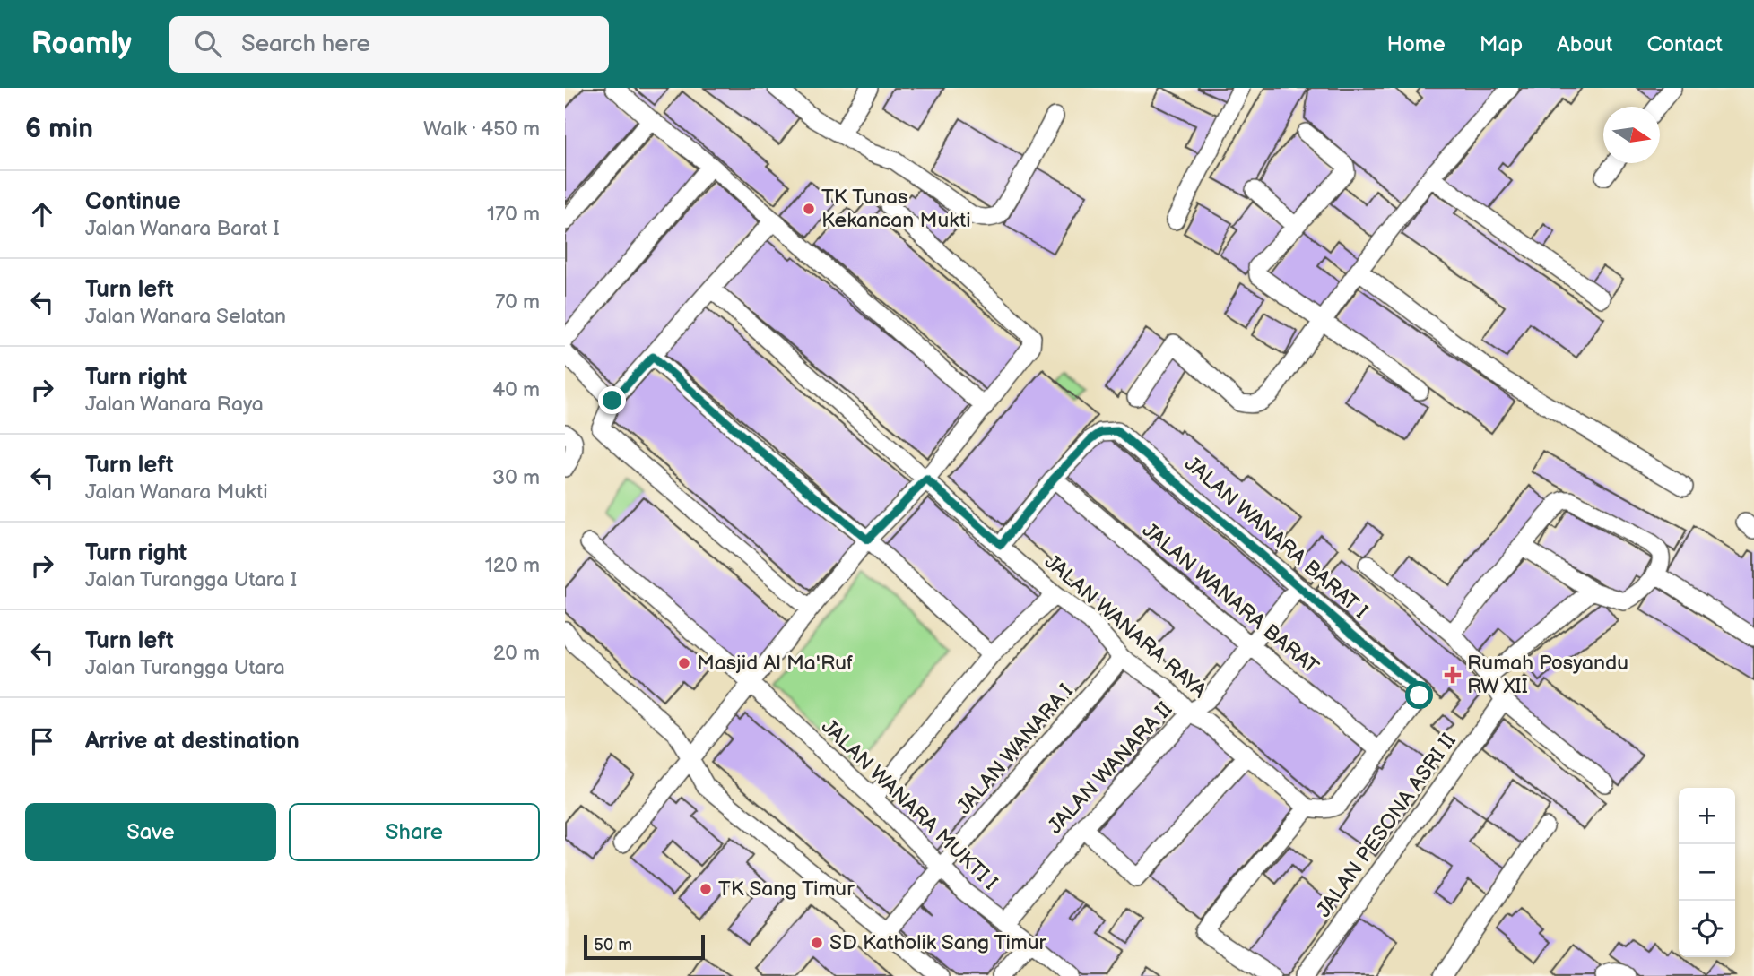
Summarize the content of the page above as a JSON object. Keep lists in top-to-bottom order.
{
  "streets": {
    "street": [
      "JALAN WANARA BARAT I",
      "JALAN WANARA BARAT",
      "JALAN WANARA RAYA",
      "JALAN WANARA I",
      "JALAN WANARA II",
      "JALAN WANARA MUKTI I",
      "JALAN PESONA ASRI II"
    ]
  },
  "crossings": [
    ["JALAN WANARA BARAT I", "JALAN WANARA BARAT"],
    ["JALAN WANARA BARAT I", "JALAN WANARA II"],
    ["JALAN WANARA BARAT", "JALAN WANARA II"],
    ["JALAN WANARA RAYA", "JALAN WANARA I"],
    ["JALAN WANARA RAYA", "JALAN WANARA II"],
    ["JALAN WANARA I", "JALAN WANARA MUKTI I"],
    ["JALAN WANARA II", "JALAN WANARA MUKTI I"]
  ],
  "places": {
    "other": [
      "TK Tunas Kekancan Mukti",
      "Masjid Al Ma'Ruf",
      "TK Sang Timur",
      "SD Katholik Sang Timur"
    ],
    "health": ["Rumah Posyandu RW XII"]
  },
  "scale_bar": "50 m",
  "north": "right",
  "page": {
    "header": "Roamly",
    "search": "Search here",
    "nav": [
      "Home",
      "Map",
      "About",
      "Contact"
    ],
    "heading": ["6 min", "Walk · 450 m"],
    "list": [
      ["Continue", "Jalan Wanara Barat I", "170 m"],
      ["Turn left", "Jalan Wanara Selatan", "70 m"],
      ["Turn right", "Jalan Wanara Raya", "40 m"],
      ["Turn left", "Jalan Wanara Mukti", "30 m"],
      ["Turn right", "Jalan Turangga Utara I", "120 m"],
      ["Turn left", "Jalan Turangga Utara", "20 m"],
      "Arrive at destination"
    ],
    "buttons": ["Save", "Share"],
    "map_buttons": ["+", "−"],
    "scale": "50 m"
  }
}
